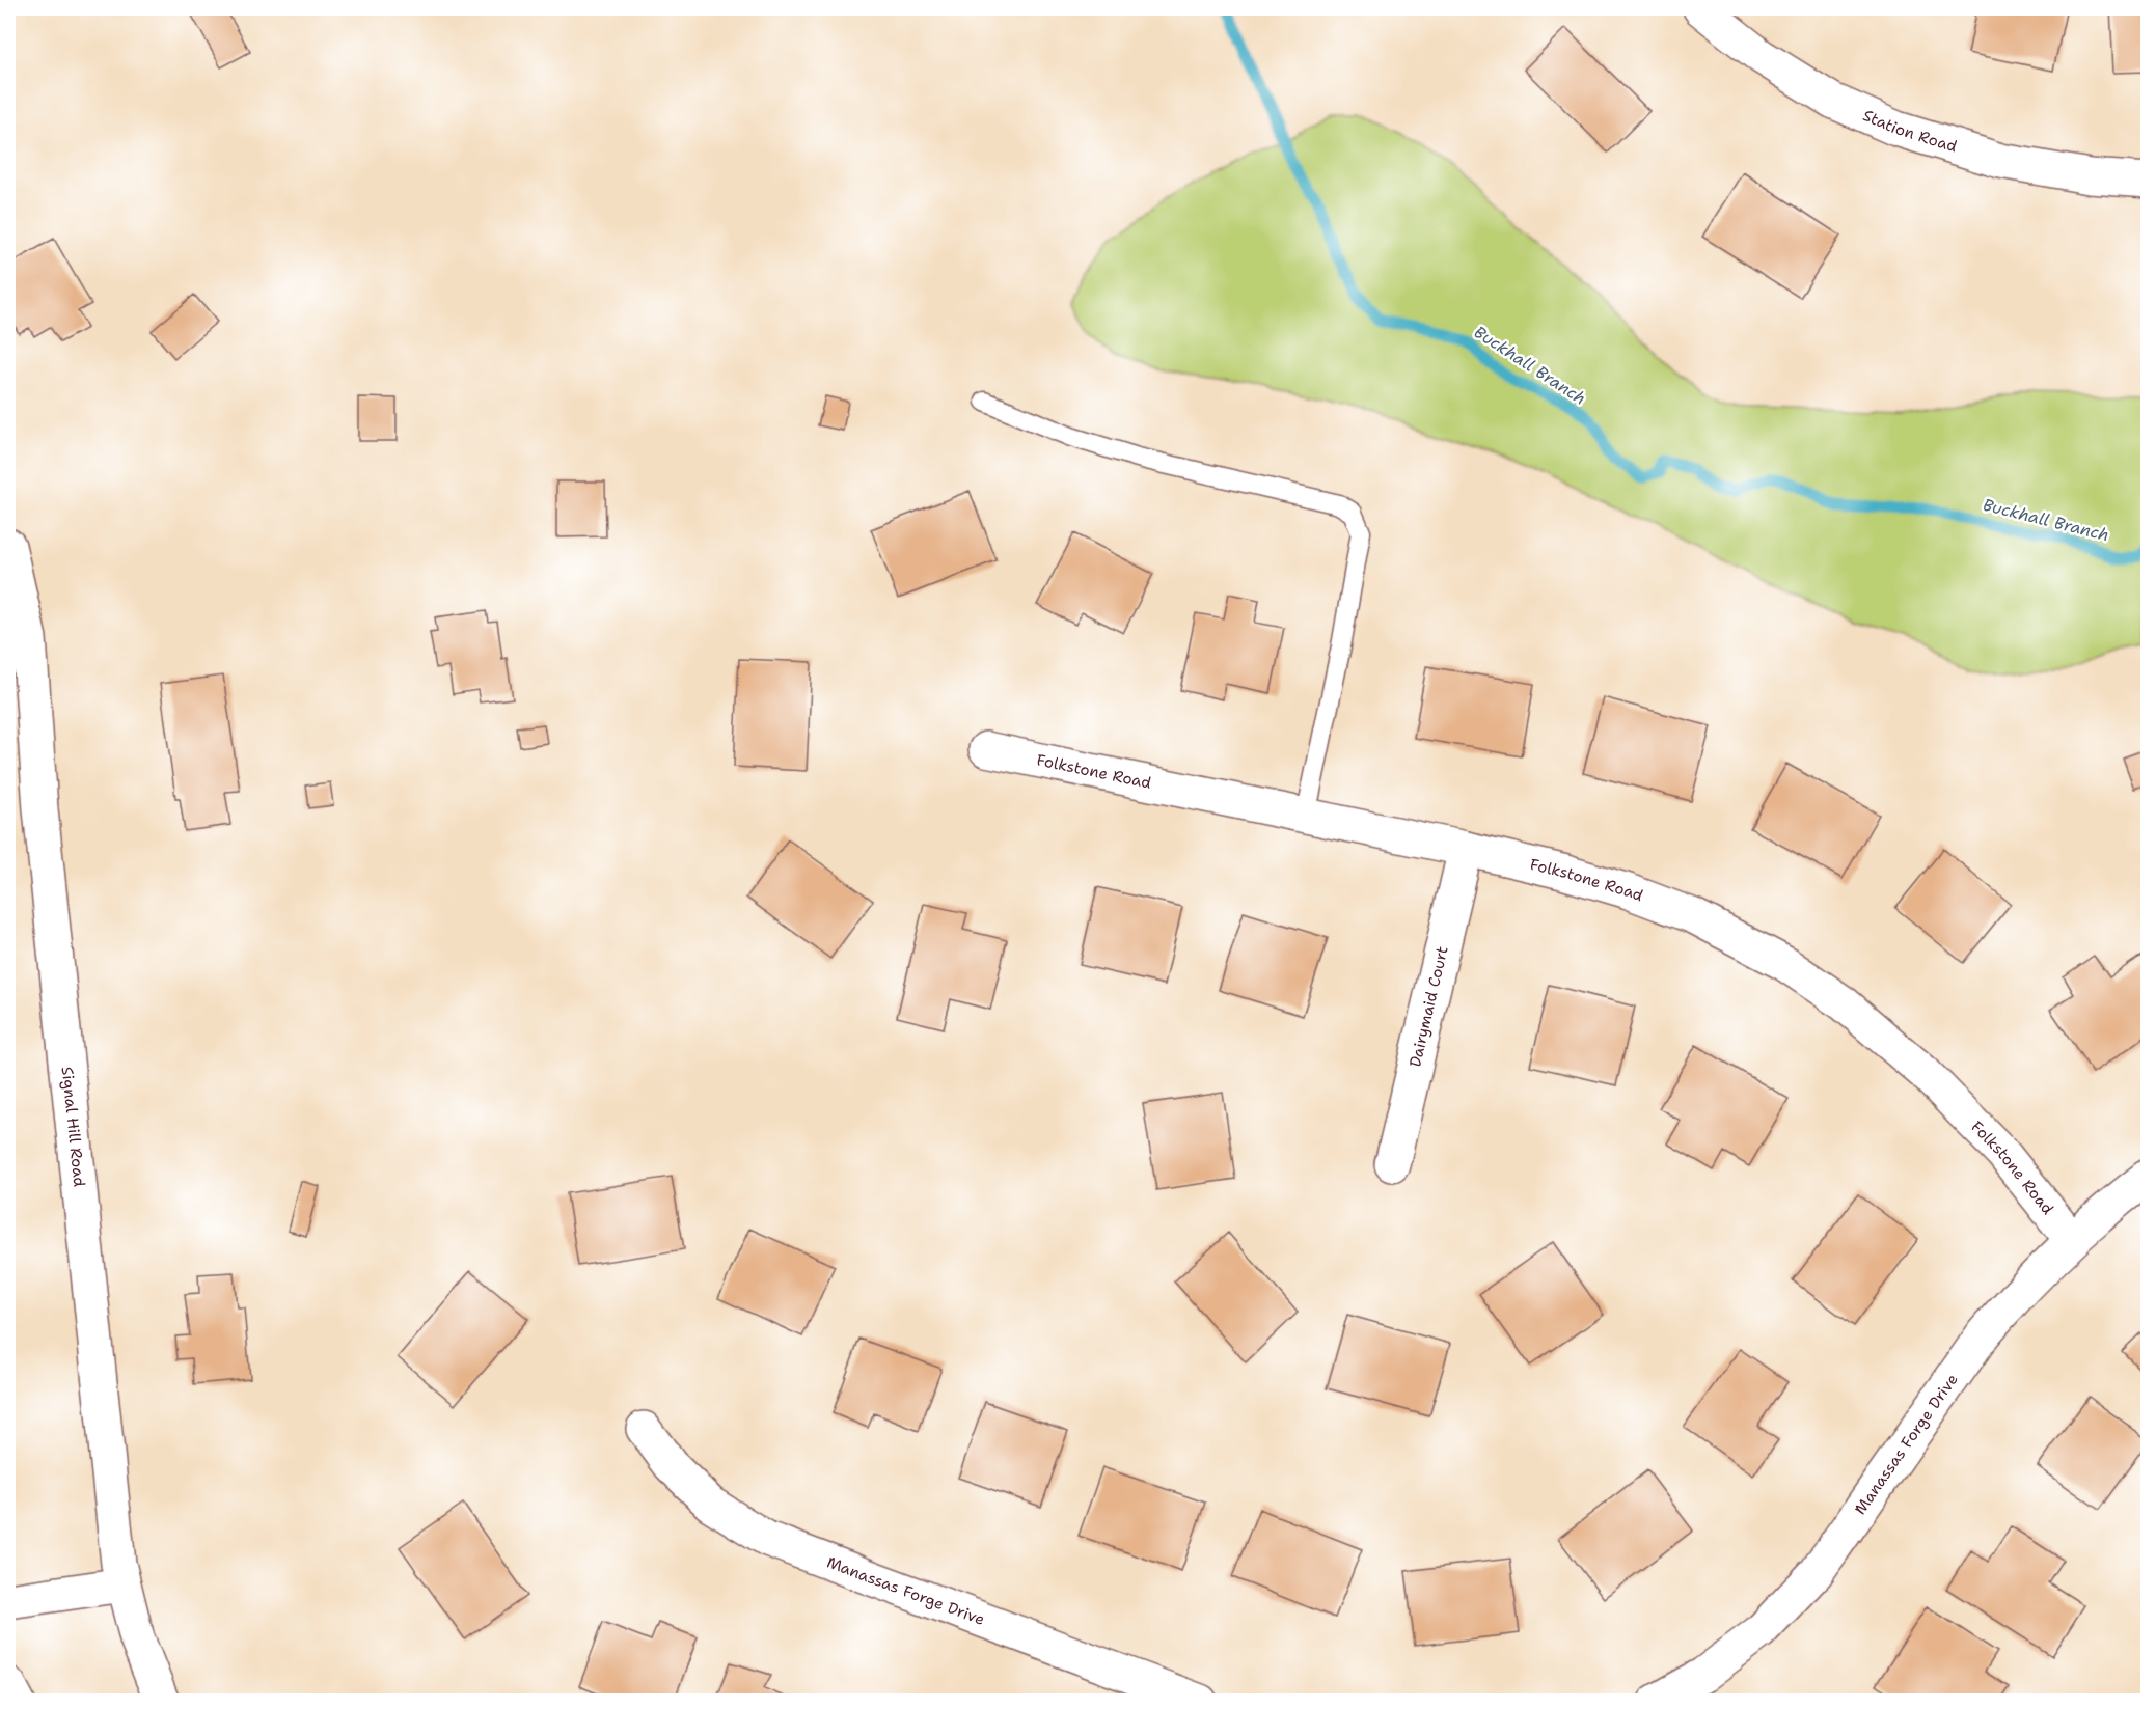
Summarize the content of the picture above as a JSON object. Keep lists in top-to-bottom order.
{
  "streets": {
    "street": [
      "Station Road",
      "Folkstone Road",
      "Dairymaid Court",
      "Signal Hill Road",
      "Manassas Forge Drive"
    ]
  },
  "crossings": [
    ["Folkstone Road", "Dairymaid Court"],
    ["Folkstone Road", "Manassas Forge Drive"]
  ],
  "water": ["Buckhall Branch"]
}
